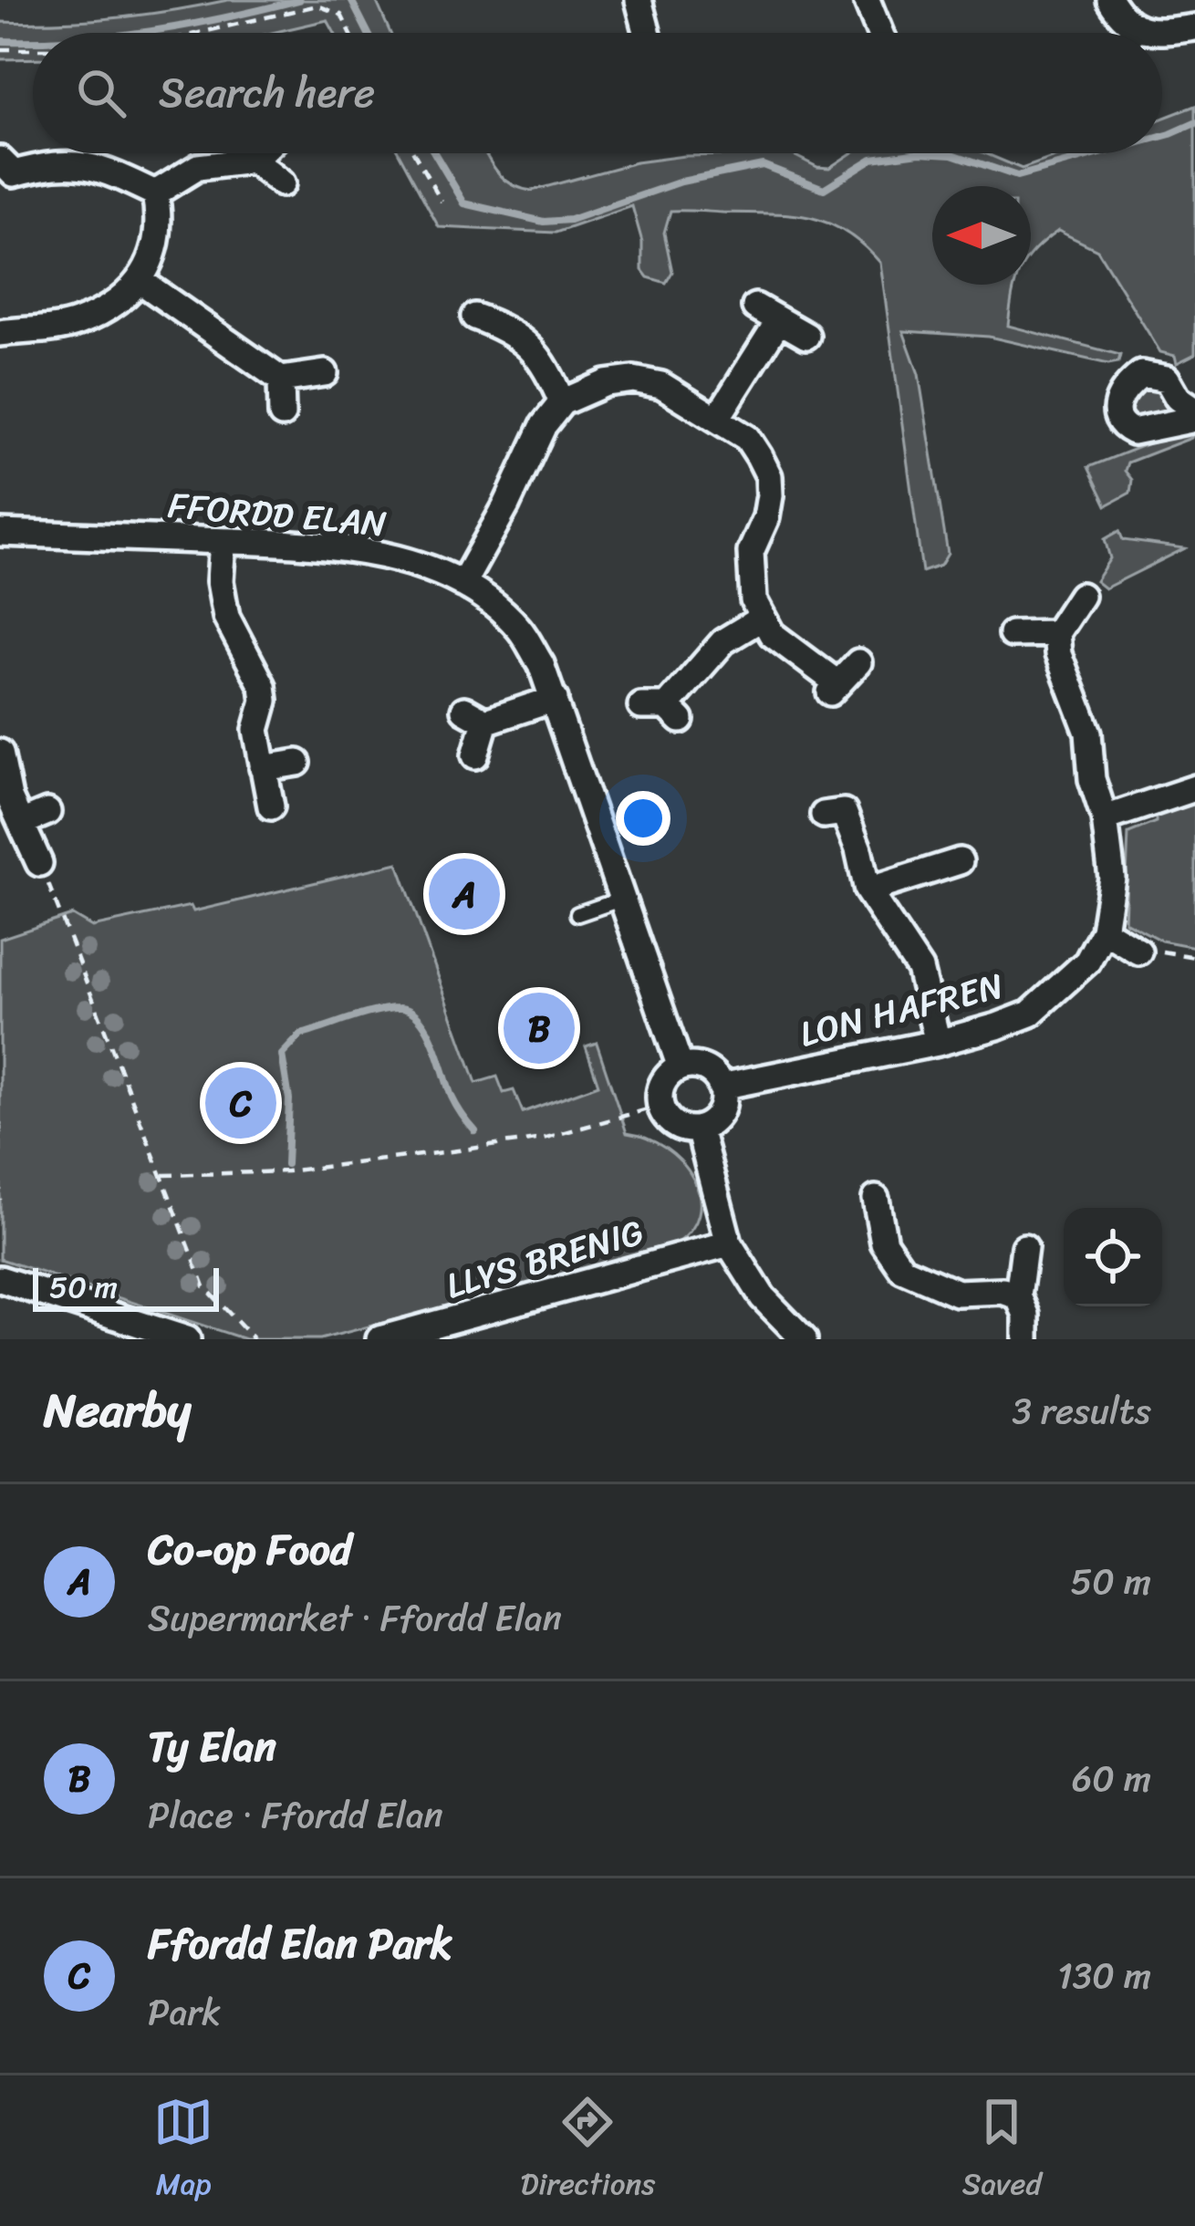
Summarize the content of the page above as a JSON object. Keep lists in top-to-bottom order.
{
  "streets": {
    "street": ["FFORDD ELAN", "LON HAFREN", "LLYS BRENIG"]
  },
  "crossings": [
    ["FFORDD ELAN", "LON HAFREN"]
  ],
  "scale_bar": "50 m",
  "north": "left",
  "page": {
    "search": "Search here",
    "pins": ["A", "B", "C"],
    "scale": "50 m",
    "heading": ["Nearby", "3 results"],
    "list": [
      {
        "mark": "A",
        "name": "Co-op Food",
        "note": "Supermarket · Ffordd Elan",
        "value": "50 m"
      },
      {
        "mark": "B",
        "name": "Ty Elan",
        "note": "Place · Ffordd Elan",
        "value": "60 m"
      },
      {
        "mark": "C",
        "name": "Ffordd Elan Park",
        "note": "Park",
        "value": "130 m"
      }
    ],
    "nav": ["Map", "Directions", "Saved"]
  }
}
